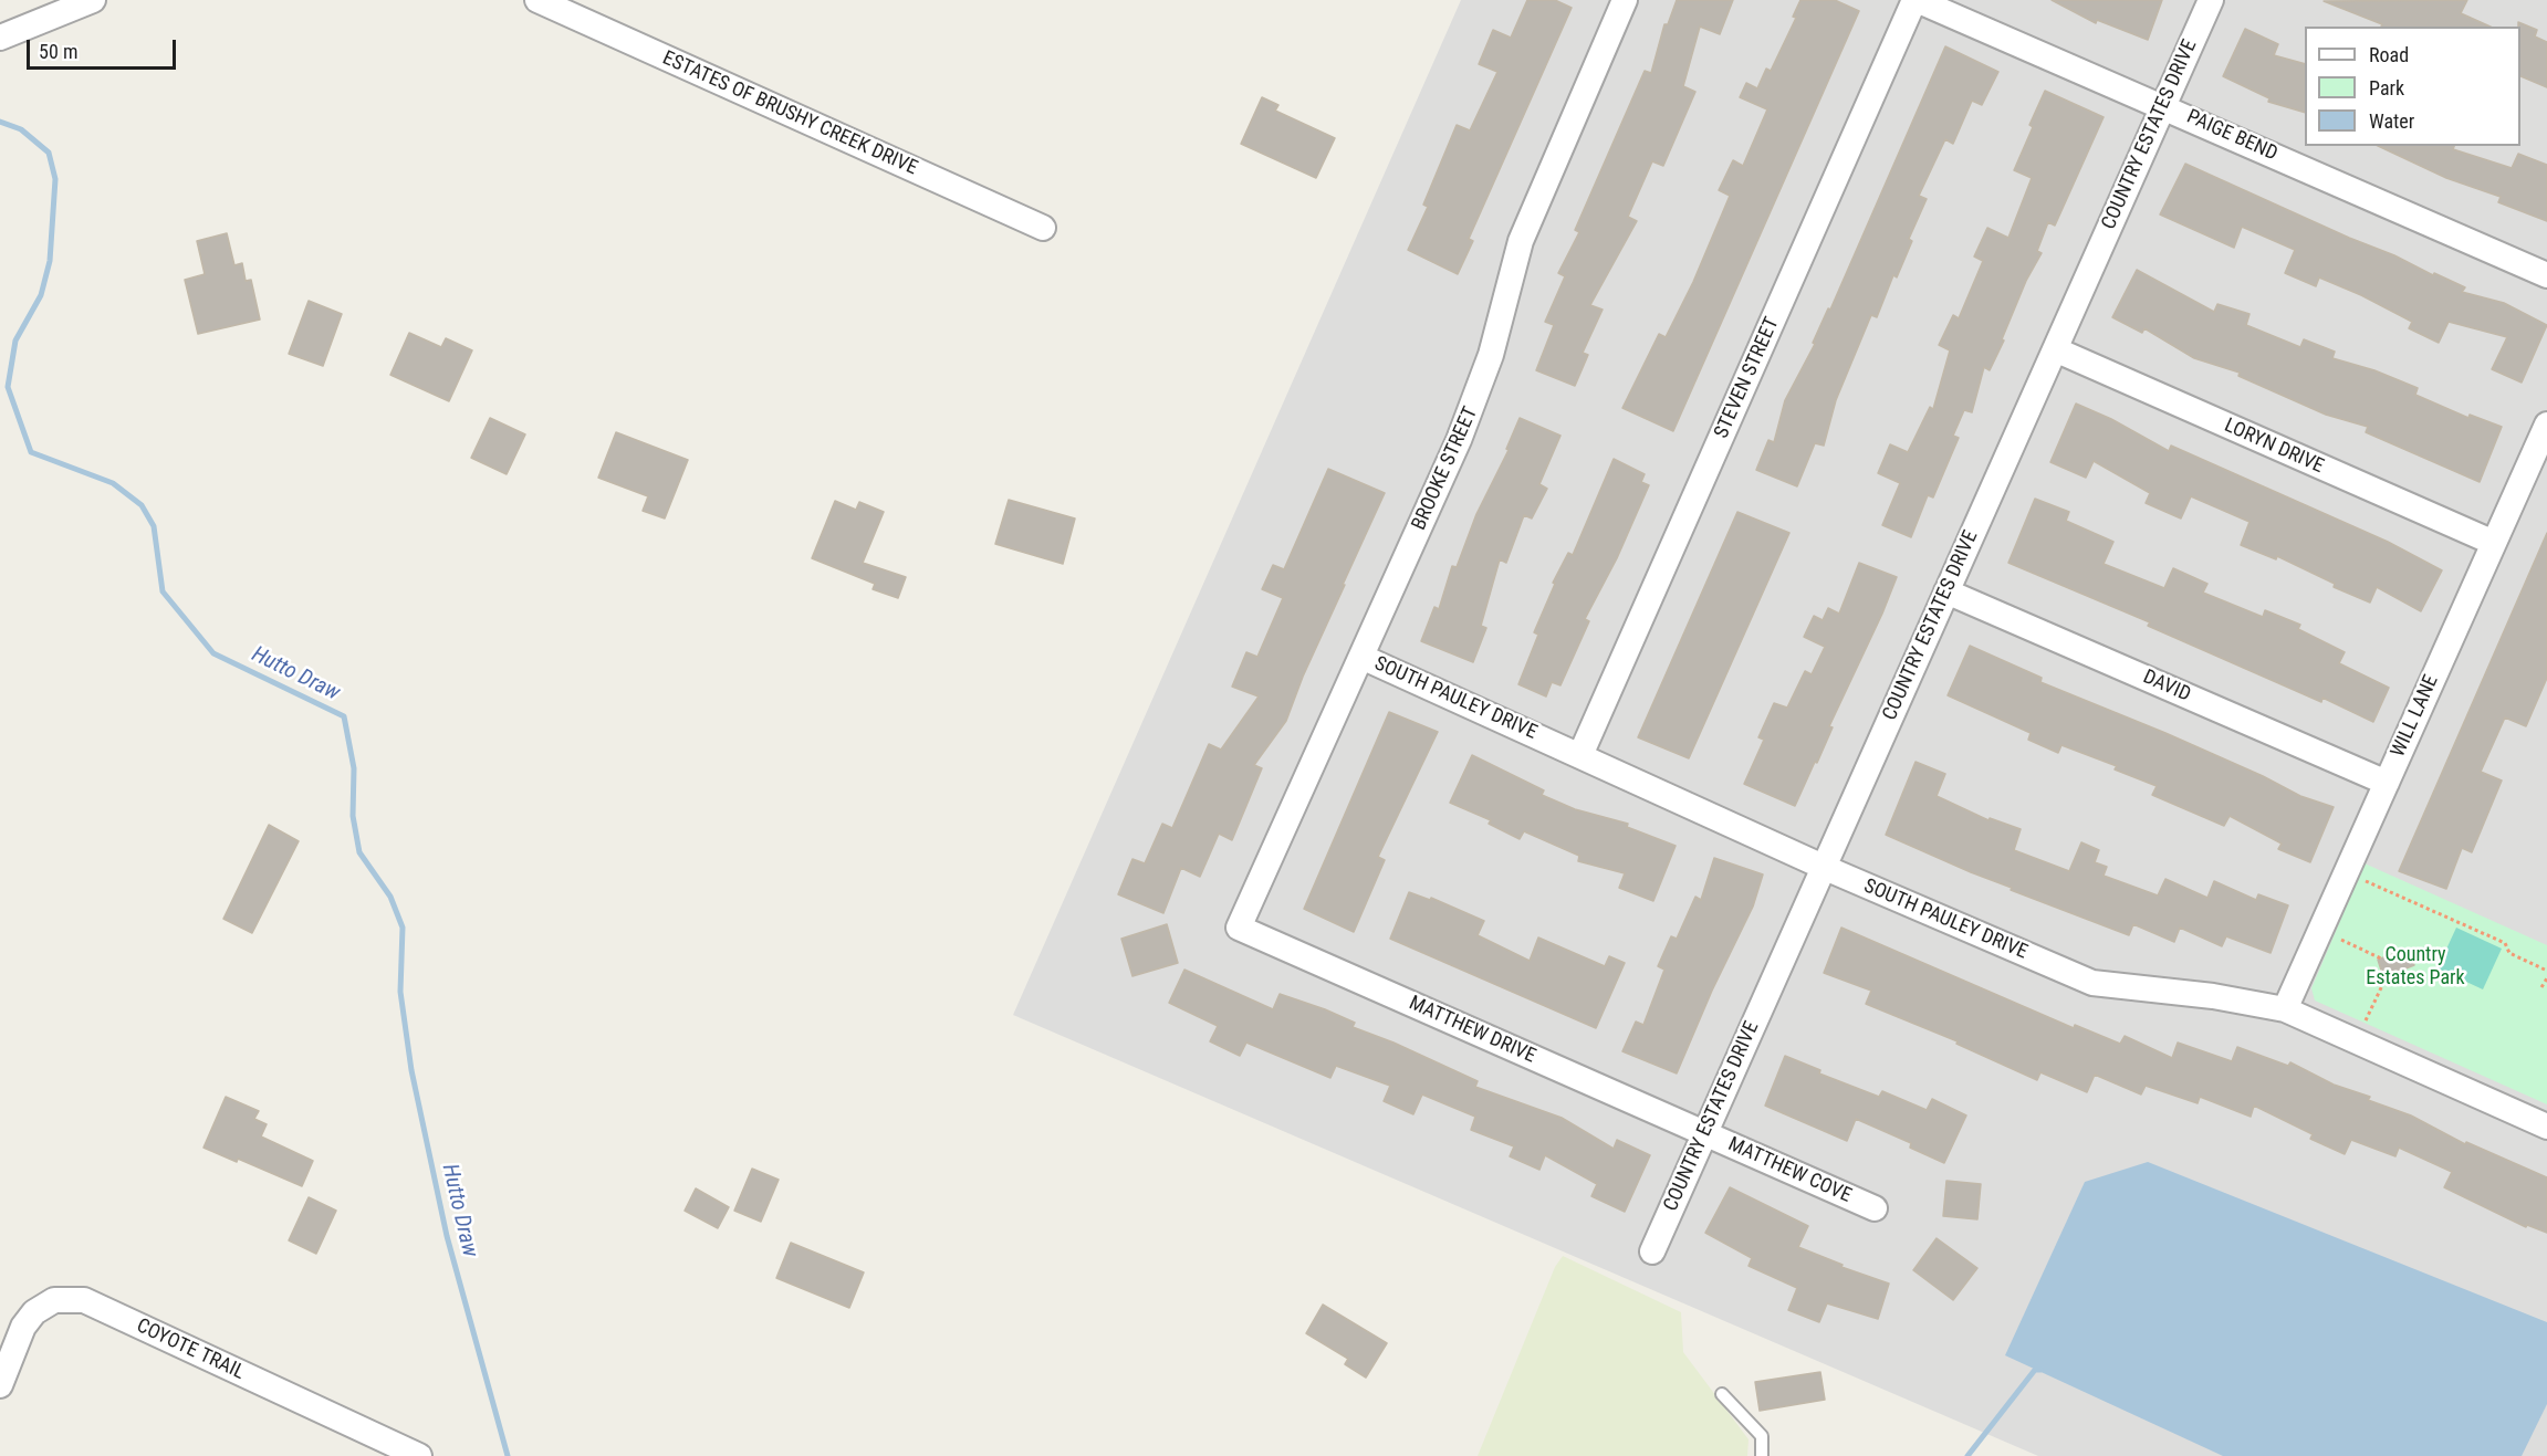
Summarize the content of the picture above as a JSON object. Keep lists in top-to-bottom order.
{
  "streets": {
    "street": [
      "ESTATES OF BRUSHY CREEK DRIVE",
      "COUNTRY ESTATES DRIVE",
      "PAIGE BEND",
      "STEVEN STREET",
      "LORYN DRIVE",
      "BROOKE STREET",
      "DAVID",
      "SOUTH PAULEY DRIVE",
      "WILL LANE",
      "MATTHEW DRIVE",
      "MATTHEW COVE",
      "COYOTE TRAIL"
    ]
  },
  "crossings": [
    ["COUNTRY ESTATES DRIVE", "PAIGE BEND"],
    ["COUNTRY ESTATES DRIVE", "LORYN DRIVE"],
    ["COUNTRY ESTATES DRIVE", "DAVID"],
    ["COUNTRY ESTATES DRIVE", "SOUTH PAULEY DRIVE"],
    ["COUNTRY ESTATES DRIVE", "MATTHEW DRIVE"],
    ["COUNTRY ESTATES DRIVE", "MATTHEW COVE"],
    ["PAIGE BEND", "STEVEN STREET"],
    ["STEVEN STREET", "SOUTH PAULEY DRIVE"],
    ["LORYN DRIVE", "WILL LANE"],
    ["BROOKE STREET", "SOUTH PAULEY DRIVE"],
    ["BROOKE STREET", "MATTHEW DRIVE"],
    ["DAVID", "WILL LANE"],
    ["SOUTH PAULEY DRIVE", "WILL LANE"],
    ["MATTHEW DRIVE", "MATTHEW COVE"]
  ],
  "water": ["Hutto Draw"],
  "parks": ["Country Estates Park"],
  "legend": ["Road", "Park", "Water"],
  "scale_bar": "50 m"
}
